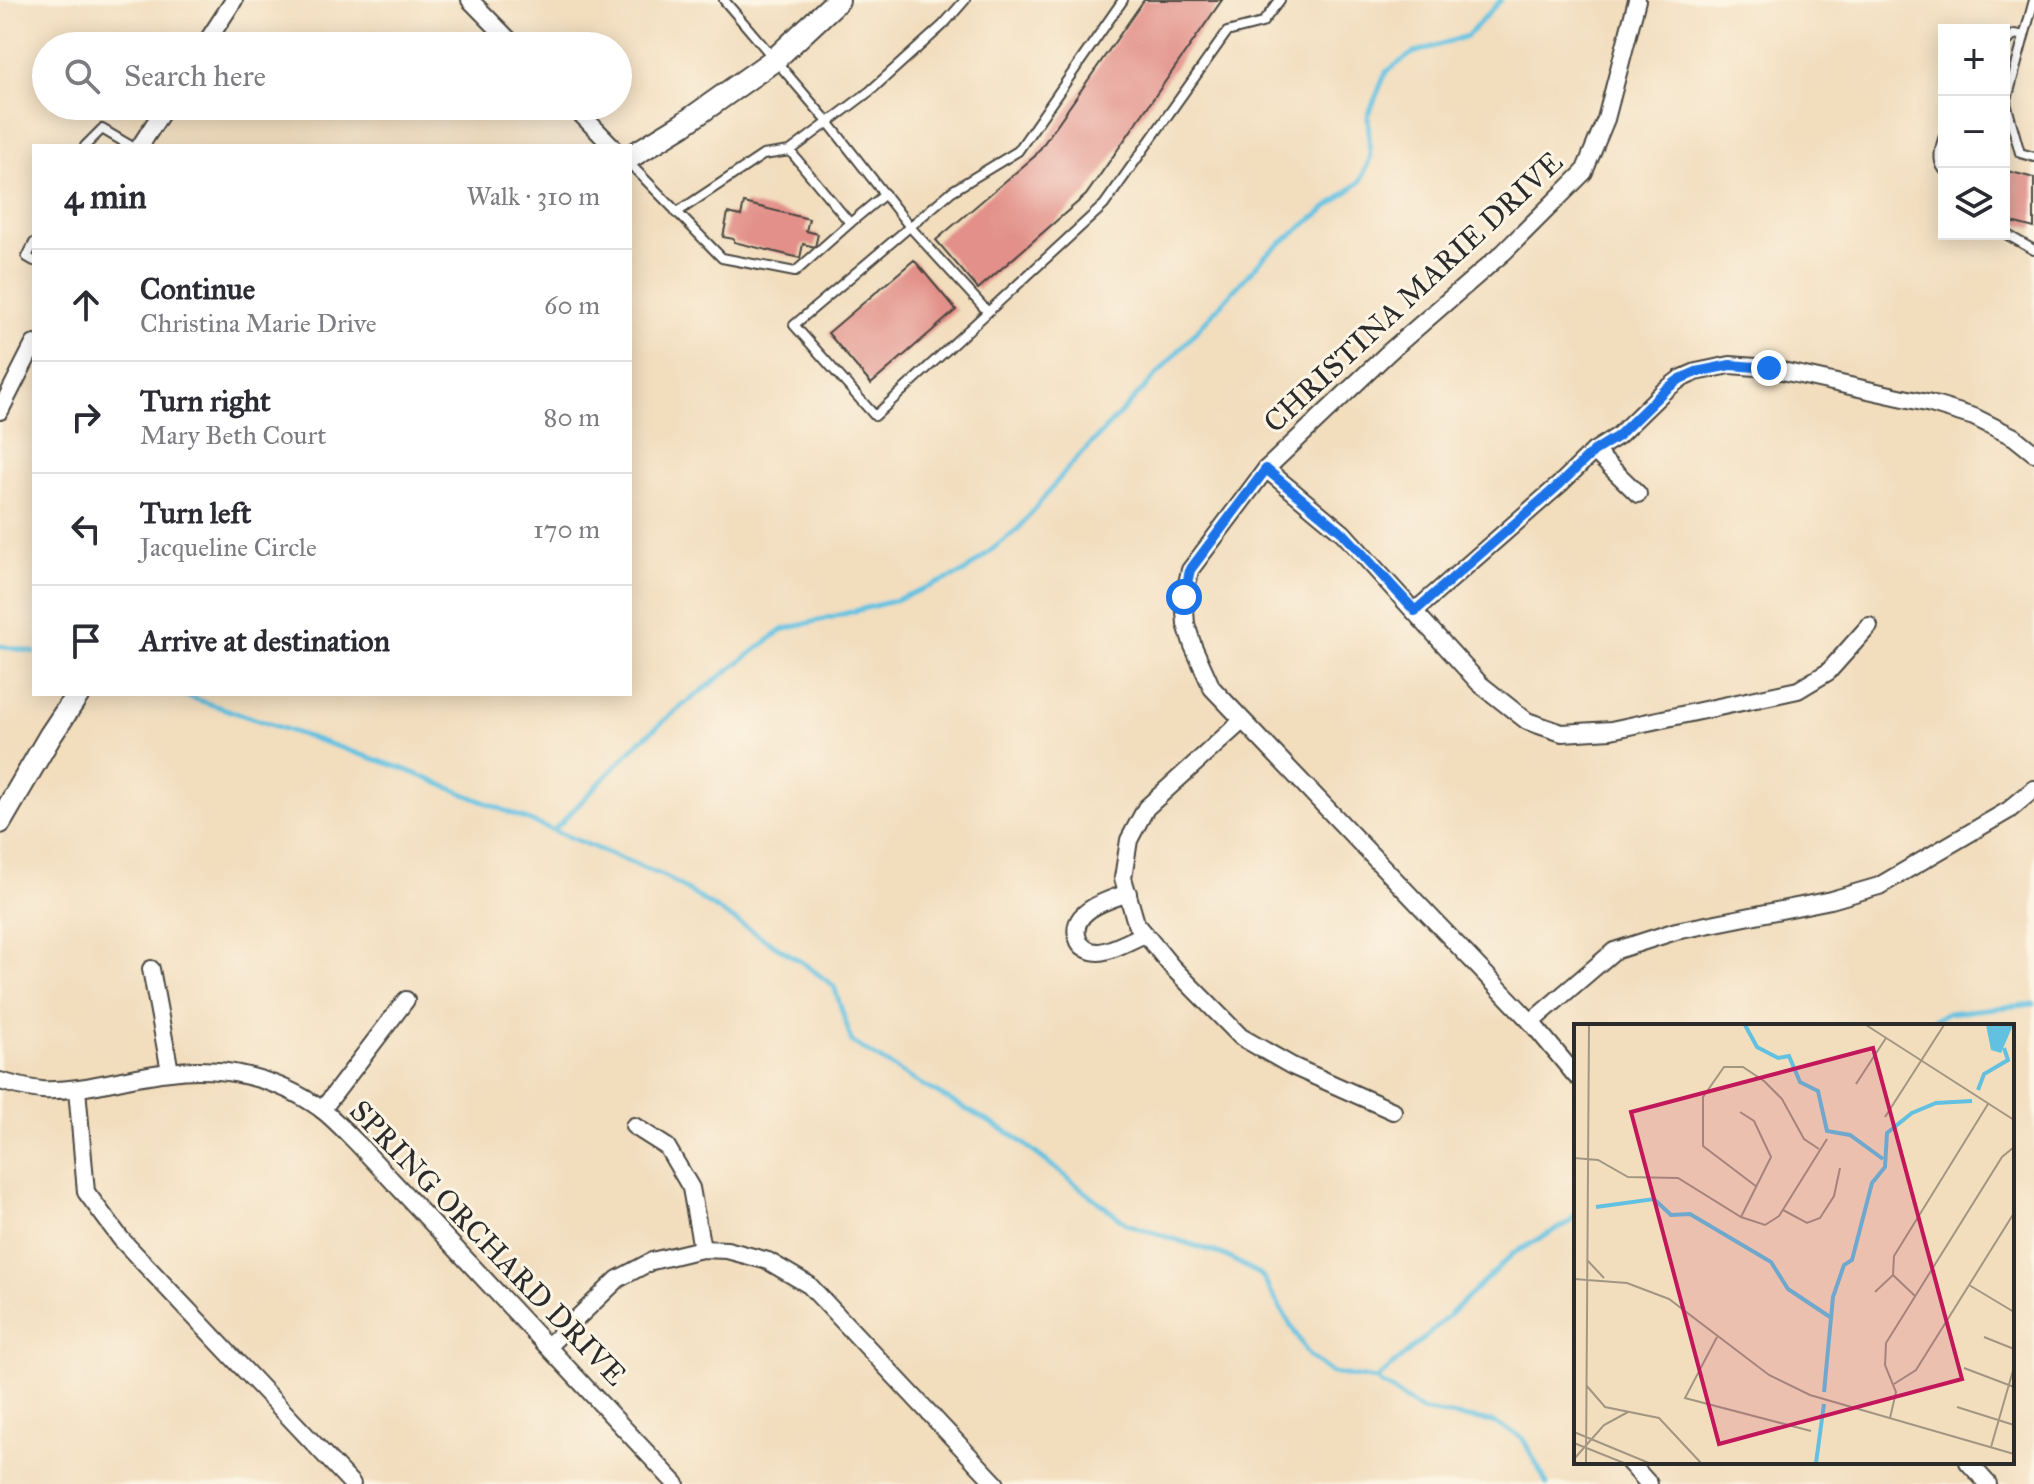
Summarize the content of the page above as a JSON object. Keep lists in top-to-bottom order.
{
  "streets": {
    "street": ["CHRISTINA MARIE DRIVE", "SPRING ORCHARD DRIVE"]
  },
  "page": {
    "map_buttons": ["+", "−"],
    "search": "Search here",
    "heading": ["4 min", "Walk · 310 m"],
    "list": [
      ["Continue", "Christina Marie Drive", "60 m"],
      ["Turn right", "Mary Beth Court", "80 m"],
      ["Turn left", "Jacqueline Circle", "170 m"],
      "Arrive at destination"
    ]
  }
}
